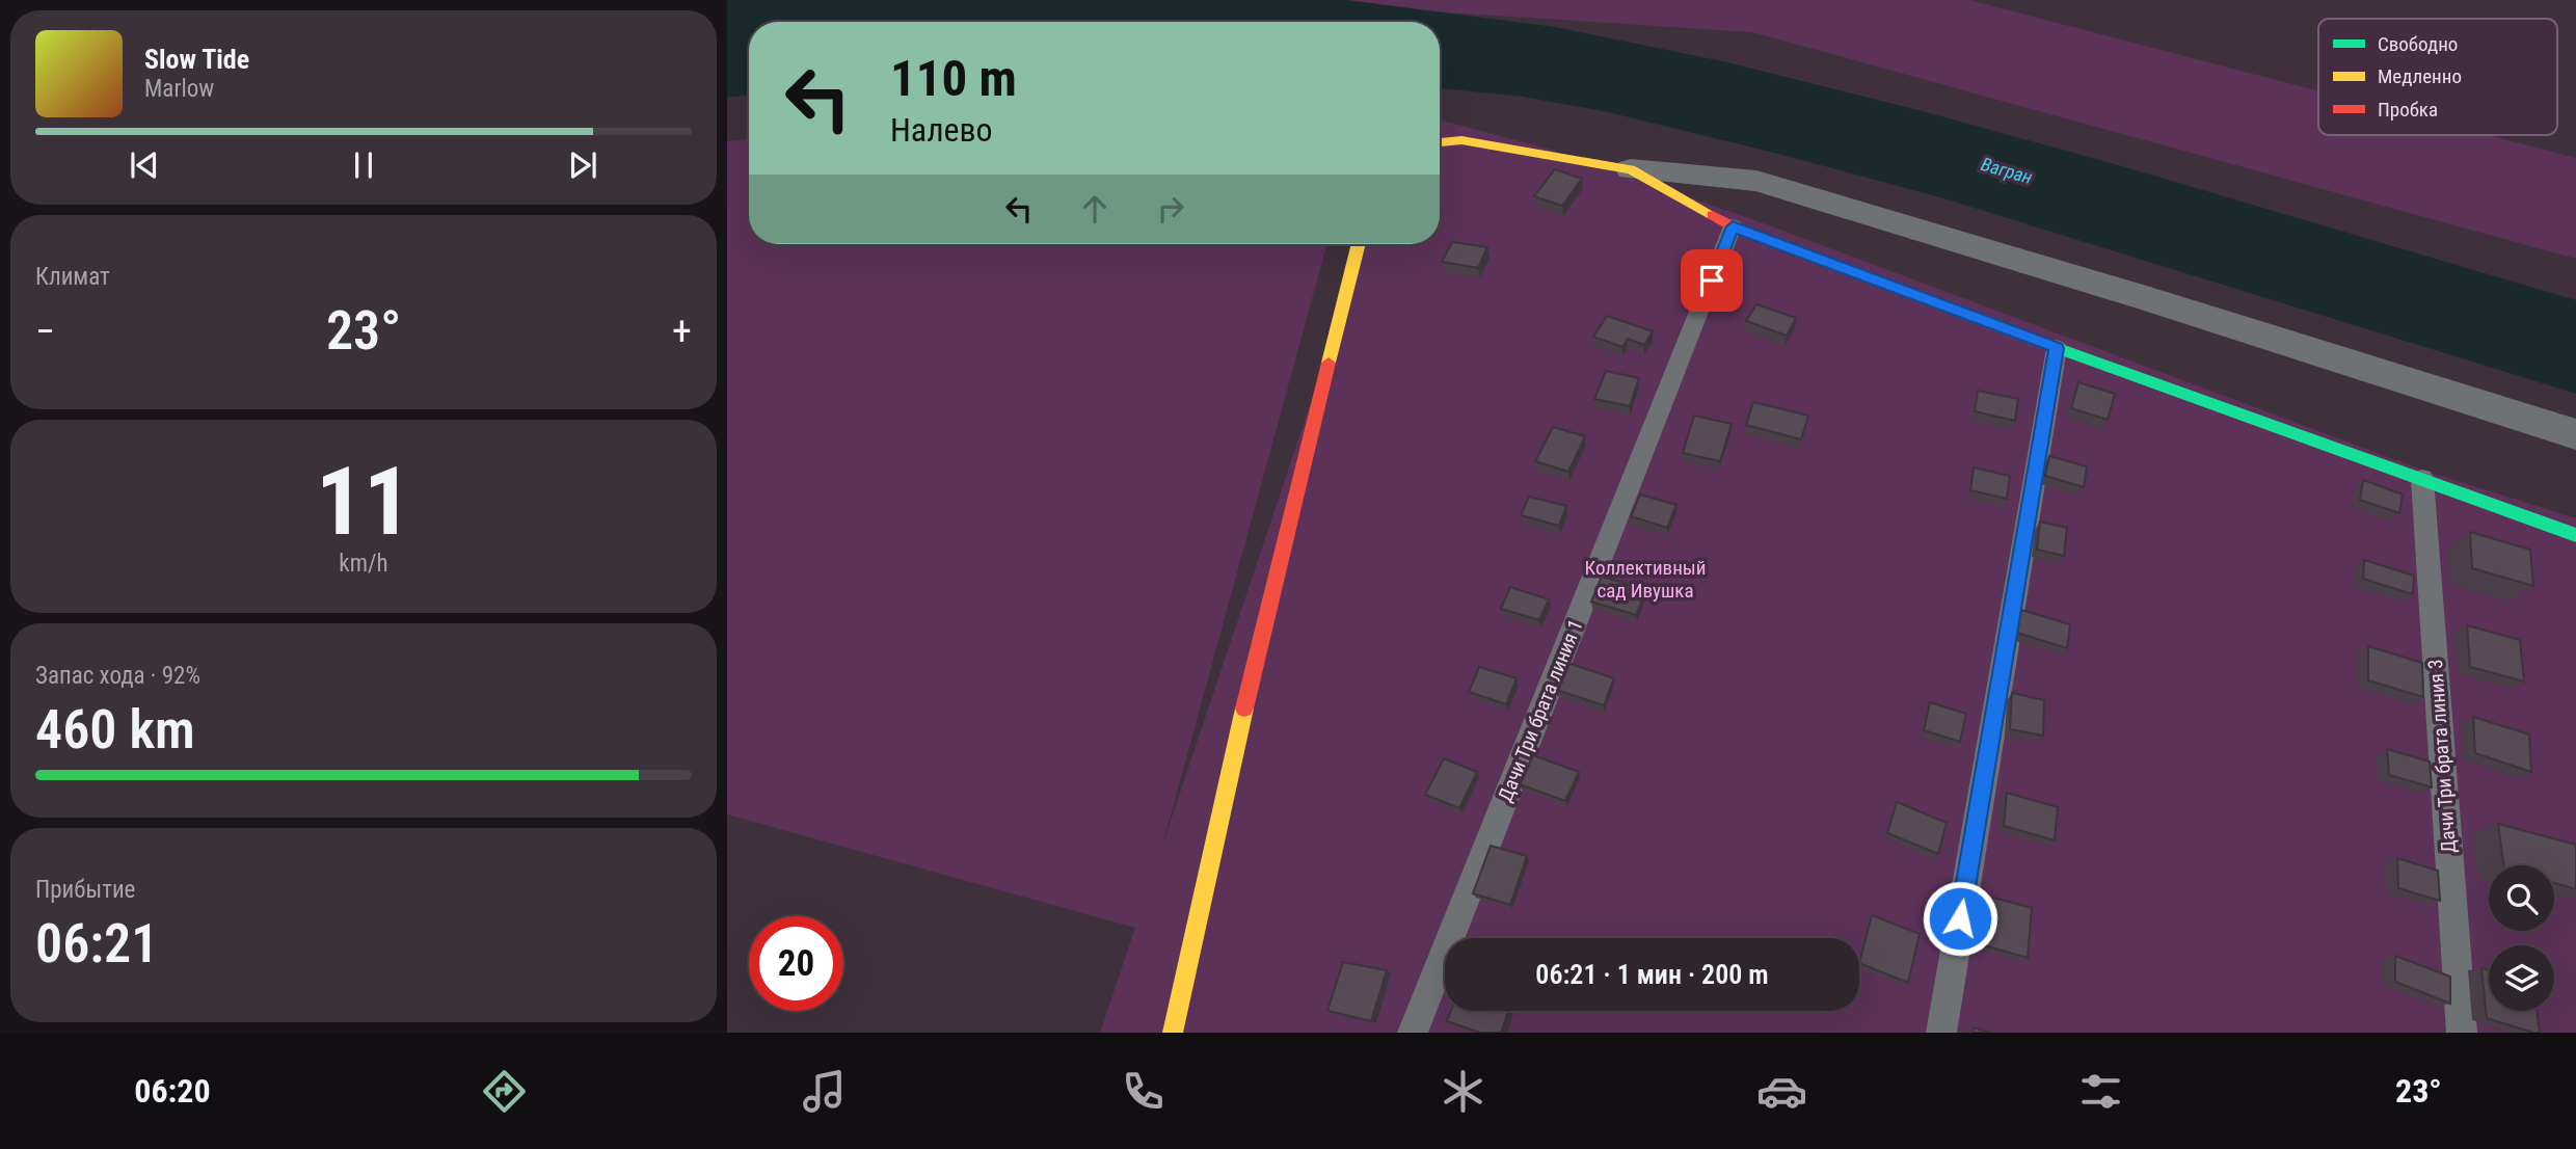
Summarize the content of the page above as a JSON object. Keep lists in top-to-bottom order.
{
  "streets": {
    "lane": ["Дачи Три брата линия 1", "Дачи Три брата линия 3"]
  },
  "water": ["Вагран"],
  "parks": ["Коллективный сад Ивушка"],
  "legend": ["Свободно", "Медленно", "Пробка"],
  "page": {
    "turn": ["110 m", "Налево"],
    "song": ["Slow Tide", "Marlow"],
    "tile": [
      "Климат",
      ["11", "km/h"],
      ["Запас хода · 92%", "460 km"],
      ["Прибытие", "06:21"]
    ],
    "heat": ["−", "23°", "+"],
    "limit": "20",
    "trip": "06:21 · 1 мин · 200 m",
    "tabs": ["06:20", "23°"]
  }
}
